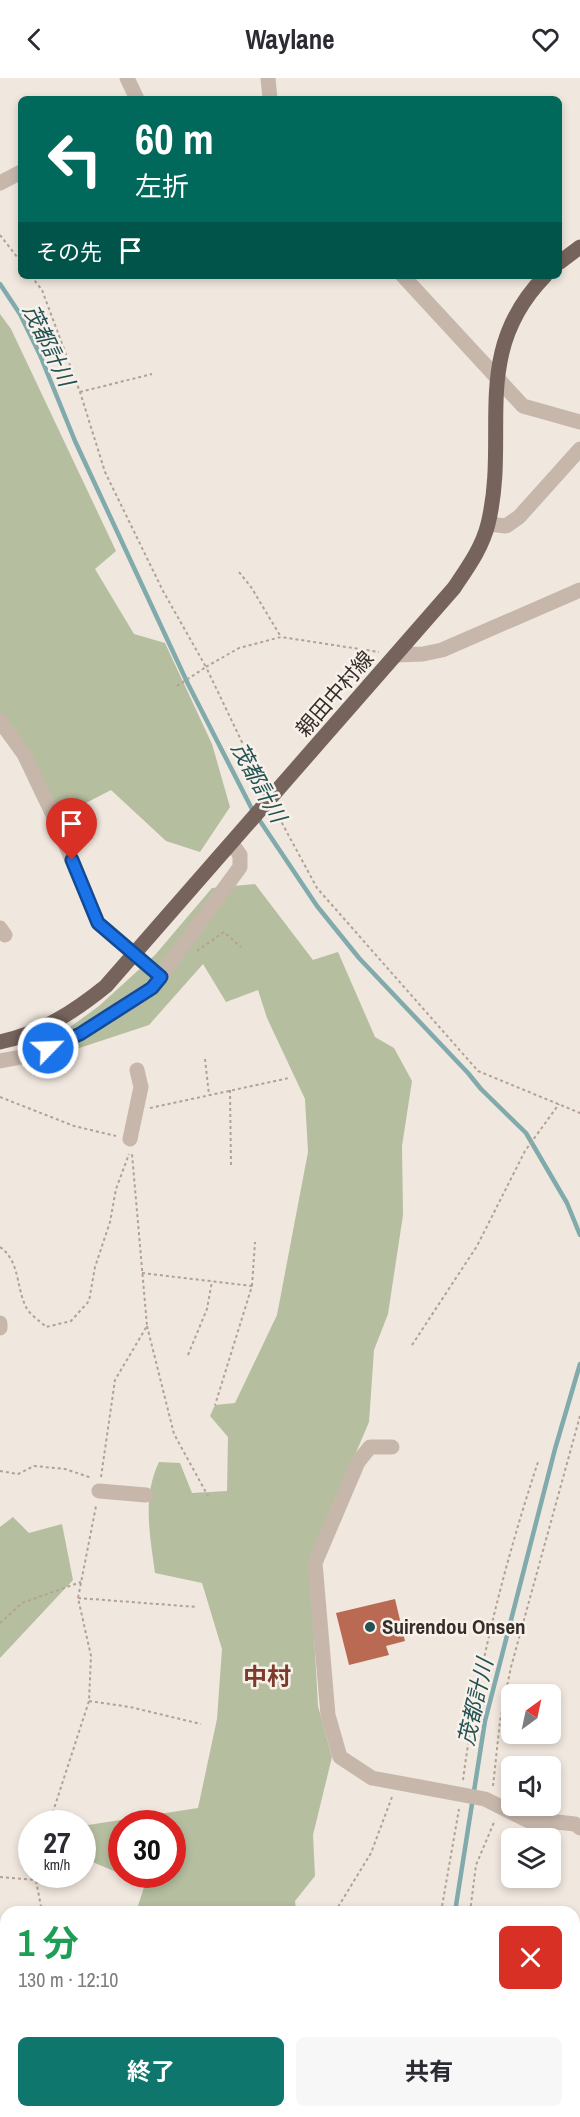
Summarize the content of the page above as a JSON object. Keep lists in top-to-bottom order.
{
  "streets": {
    "main road": ["親田中村線"]
  },
  "districts": ["中村"],
  "water": ["茂都計川"],
  "places": ["Suirendou Onsen"],
  "north": "top right",
  "page": {
    "header": "Waylane",
    "turn": ["60 m", "左折"],
    "then": "その先",
    "speed": "27 km/h",
    "limit": "30",
    "heading": ["1 分", "130 m · 12:10"],
    "buttons": ["終了", "共有"]
  }
}
